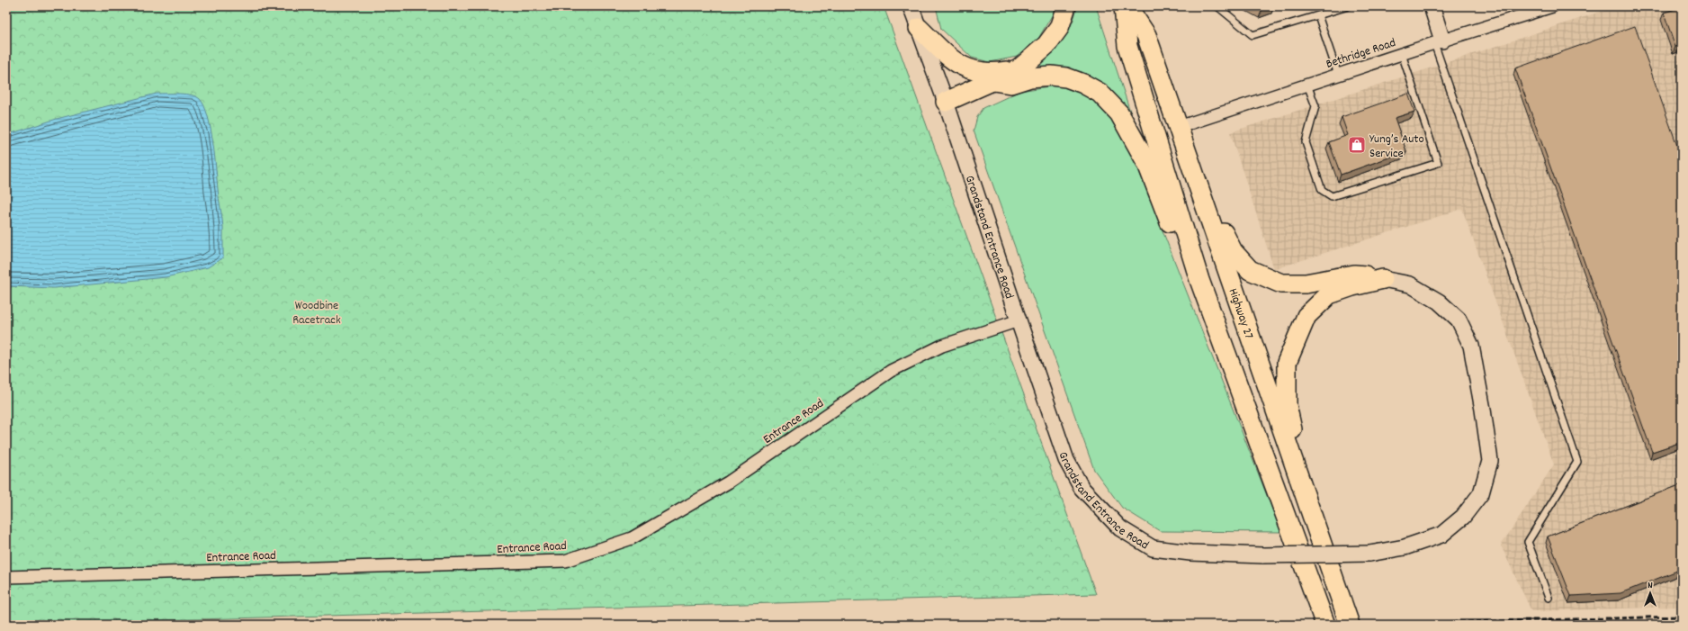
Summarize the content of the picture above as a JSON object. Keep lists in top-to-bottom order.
{
  "streets": {
    "main road": ["Highway 27"],
    "street": ["Bethridge Road", "Grandstand Entrance Road", "Entrance Road"]
  },
  "crossings": [
    ["Bethridge Road", "Highway 27"],
    ["Grandstand Entrance Road", "Entrance Road"]
  ],
  "parks": ["Woodbine Racetrack"],
  "places": {
    "shop": ["Yung’s Auto Service"]
  },
  "north": "top"
}
